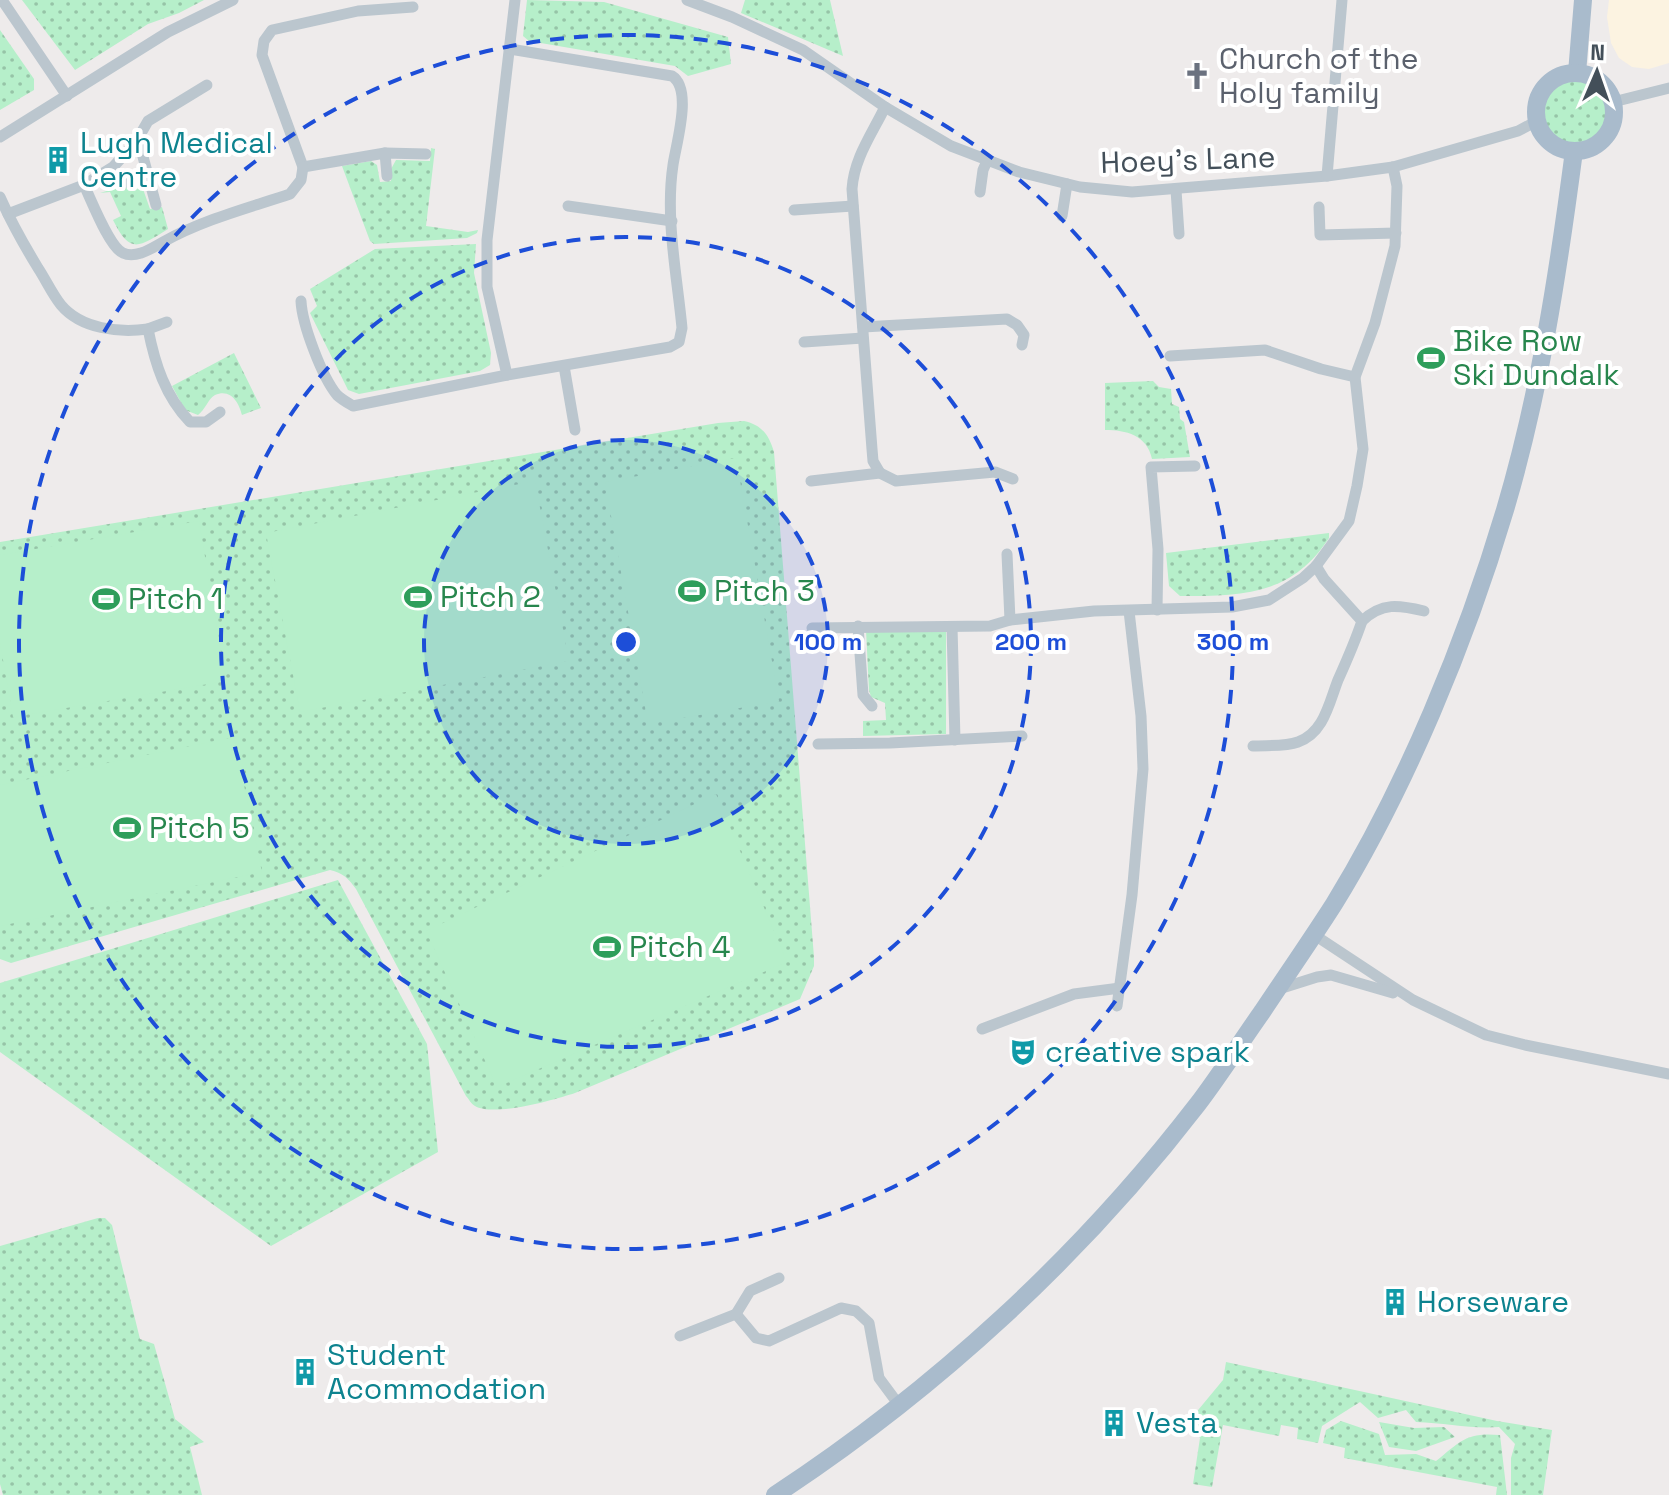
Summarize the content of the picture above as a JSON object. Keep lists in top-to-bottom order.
{
  "streets": {
    "street": ["Hoey's Lane"]
  },
  "places": {
    "church": ["Church of the Holy family"],
    "building": [
      "Lugh Medical Centre",
      "Horseware",
      "Student Acommodation",
      "Vesta"
    ],
    "sports": [
      "Bike Row Ski Dundalk",
      "Pitch 3",
      "Pitch 2",
      "Pitch 1",
      "Pitch 5",
      "Pitch 4"
    ],
    "theatre": ["creative spark"]
  },
  "north": "top",
  "rings": ["100 m", "200 m", "300 m"]
}
